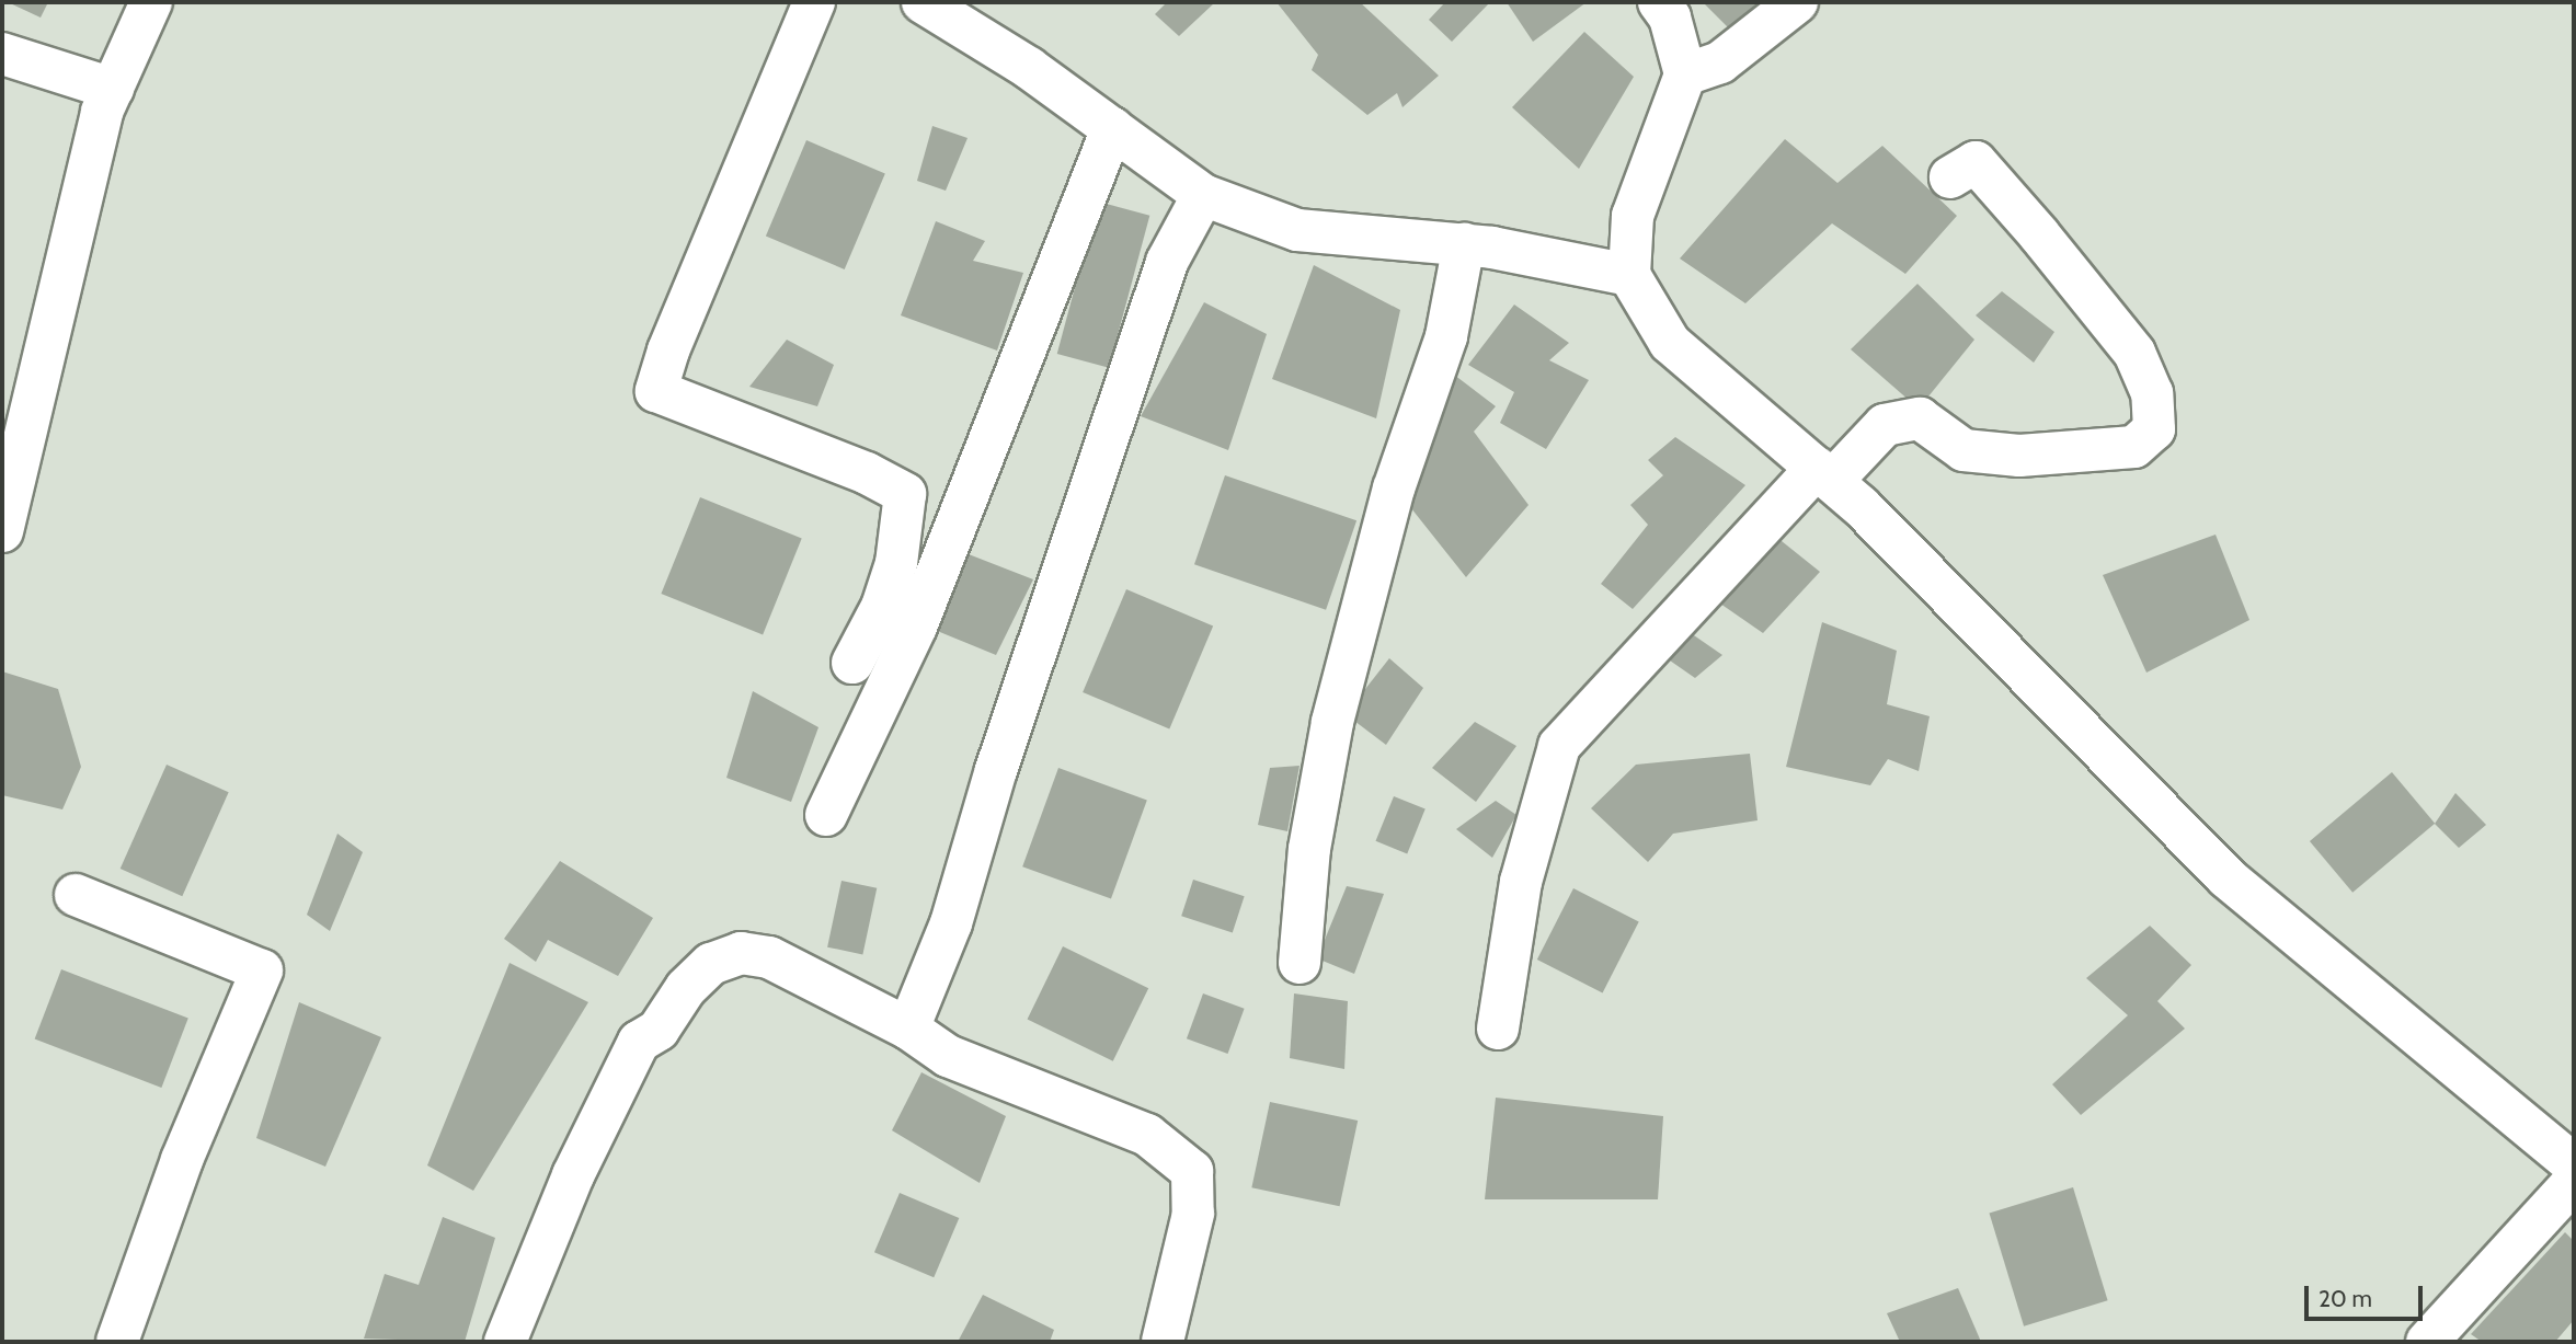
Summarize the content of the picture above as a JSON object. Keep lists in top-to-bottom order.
{
  "scale_bar": "20 m"
}
